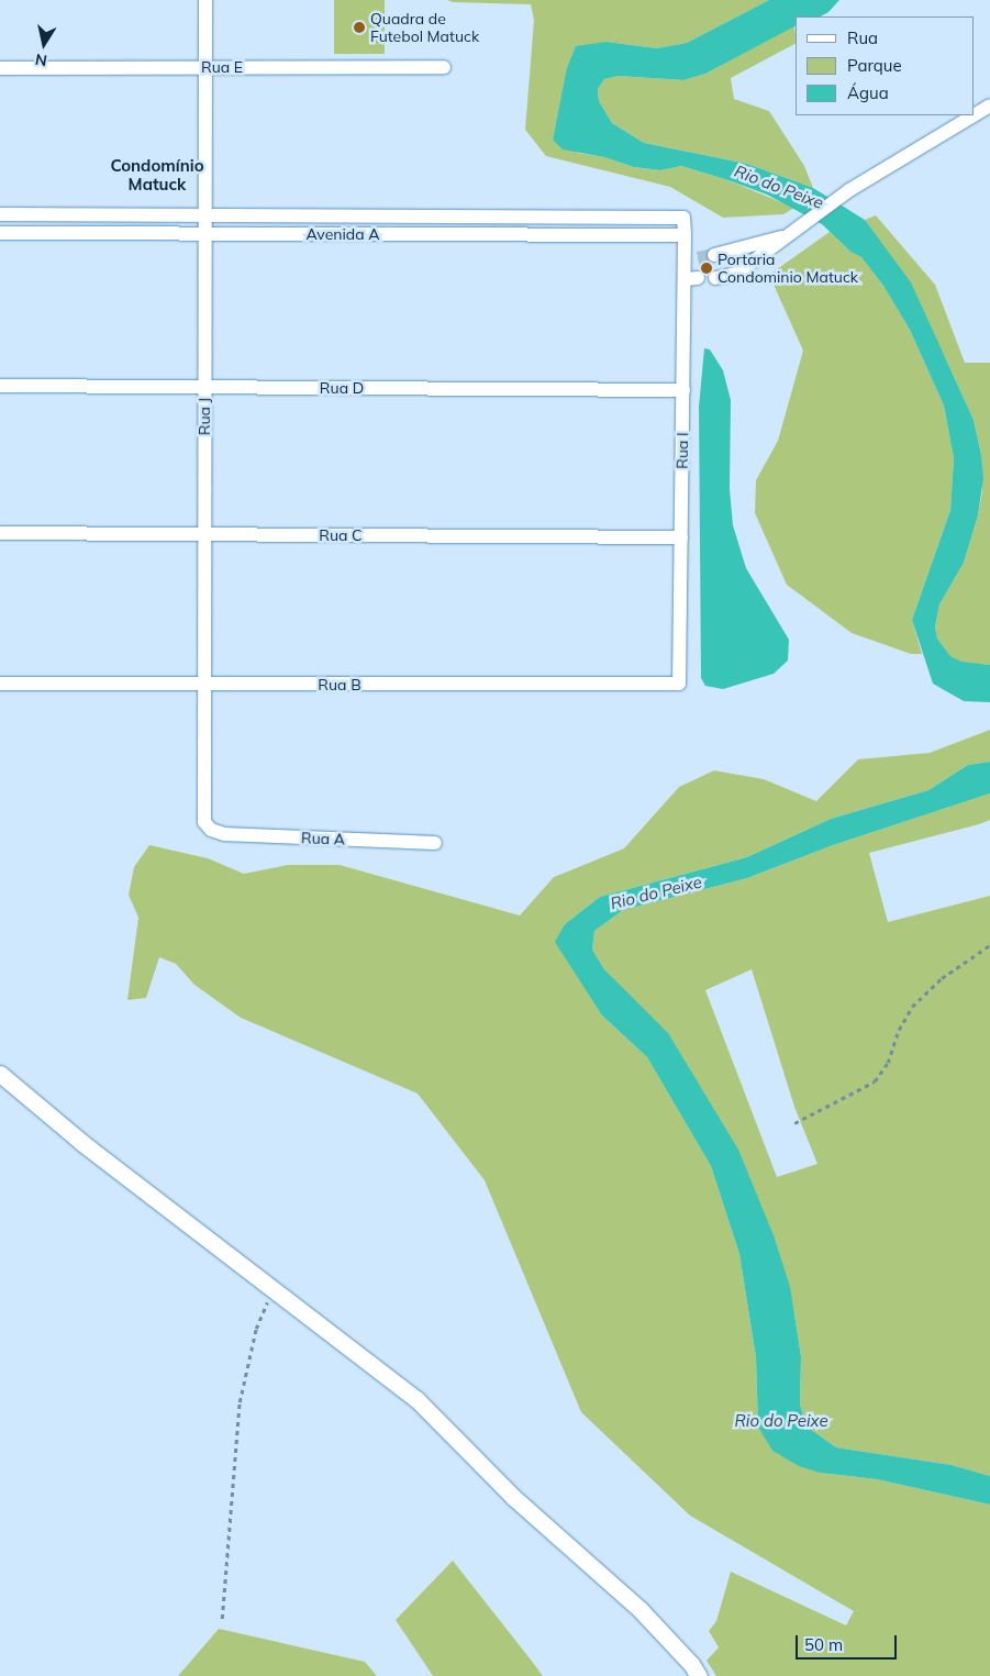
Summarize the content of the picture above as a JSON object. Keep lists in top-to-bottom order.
{
  "streets": {
    "street": [
      "Rua E",
      "Avenida A",
      "Rua D",
      "Rua J",
      "Rua I",
      "Rua C",
      "Rua B",
      "Rua A"
    ]
  },
  "crossings": [
    ["Rua E", "Rua J"],
    ["Avenida A", "Rua J"],
    ["Avenida A", "Rua I"],
    ["Rua D", "Rua J"],
    ["Rua D", "Rua I"],
    ["Rua J", "Rua C"],
    ["Rua J", "Rua B"],
    ["Rua J", "Rua A"],
    ["Rua I", "Rua C"],
    ["Rua I", "Rua B"]
  ],
  "districts": ["Condomínio Matuck"],
  "water": ["Rio do Peixe"],
  "places": ["Quadra de Futebol Matuck", "Portaria Condominio Matuck"],
  "legend": ["Rua", "Parque", "Água"],
  "scale_bar": "50 m",
  "north": "bottom"
}
